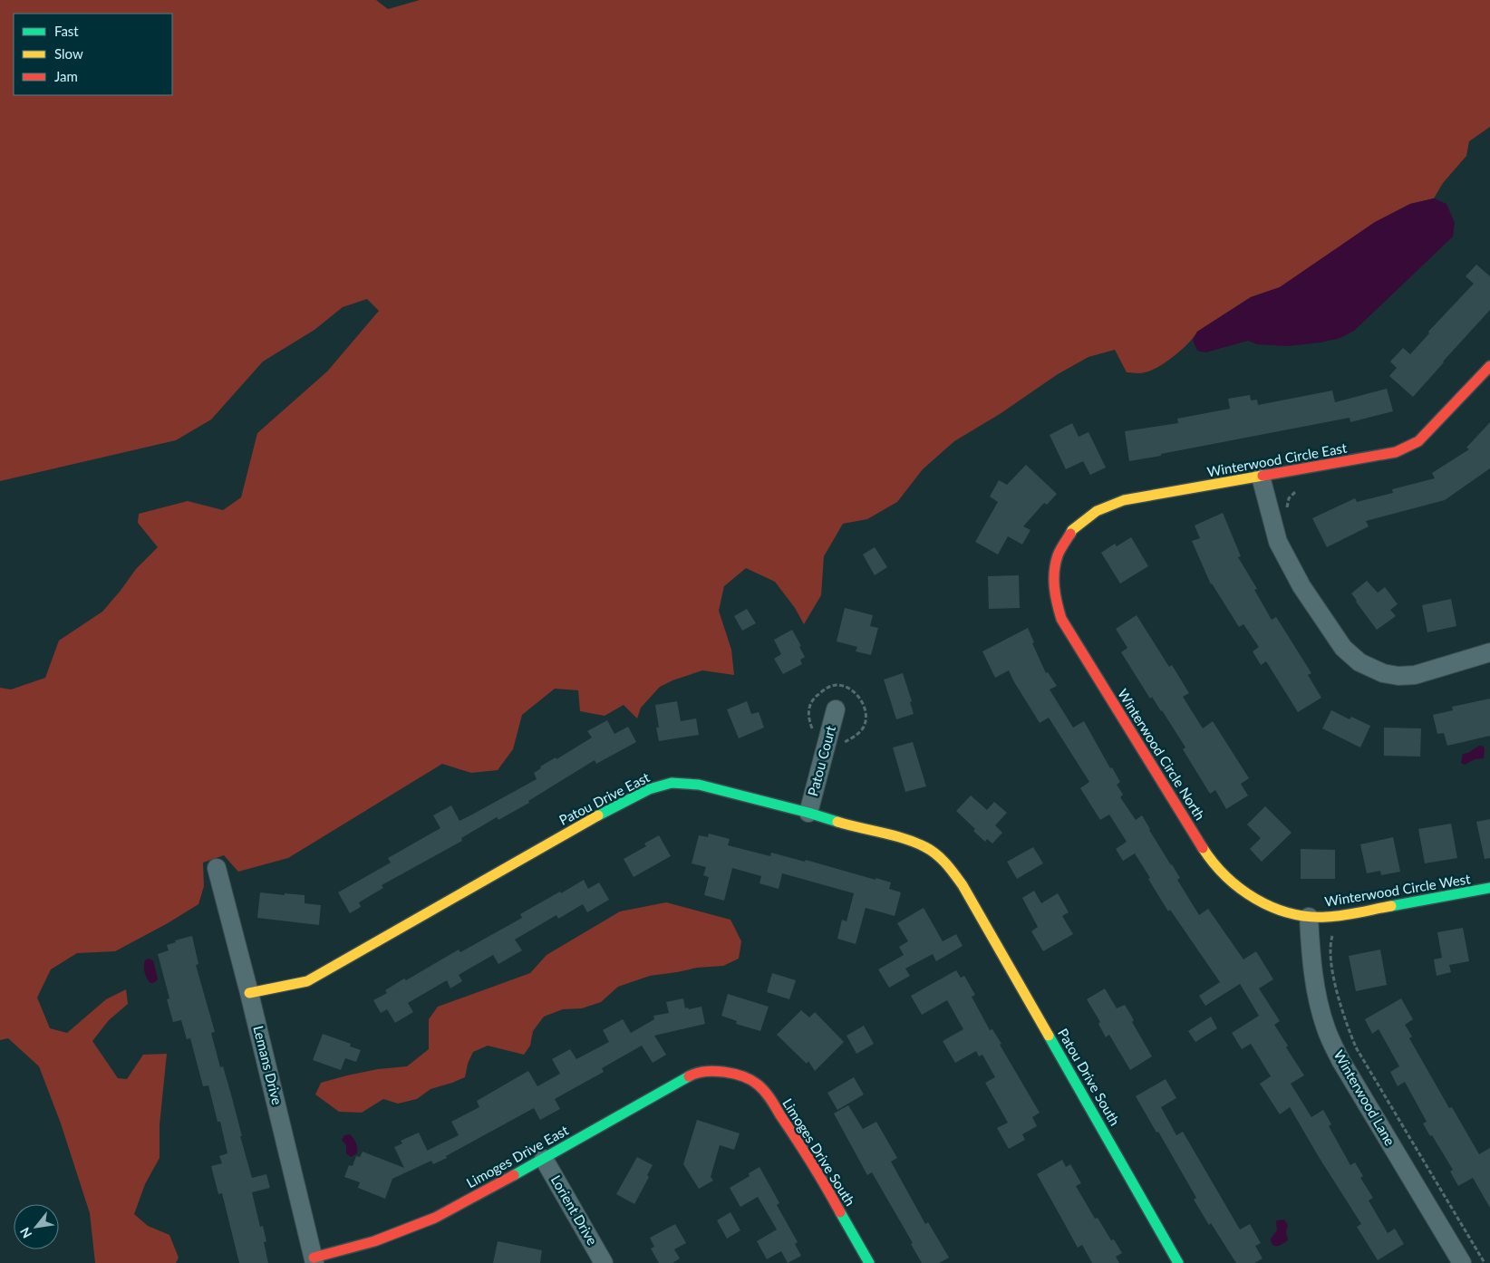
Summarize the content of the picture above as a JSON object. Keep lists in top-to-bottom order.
{
  "streets": {
    "street": [
      "Winterwood Circle East",
      "Winterwood Circle North",
      "Patou Court",
      "Patou Drive East",
      "Winterwood Circle West",
      "Lemans Drive",
      "Patou Drive South",
      "Winterwood Lane",
      "Limoges Drive South",
      "Limoges Drive East",
      "Lorient Drive"
    ]
  },
  "crossings": [
    ["Winterwood Circle East", "Winterwood Circle North"],
    ["Winterwood Circle North", "Winterwood Circle West"],
    ["Winterwood Circle North", "Winterwood Lane"],
    ["Patou Court", "Patou Drive East"],
    ["Patou Drive East", "Lemans Drive"],
    ["Patou Drive East", "Patou Drive South"],
    ["Winterwood Circle West", "Winterwood Lane"],
    ["Lemans Drive", "Limoges Drive East"],
    ["Limoges Drive South", "Limoges Drive East"],
    ["Limoges Drive East", "Lorient Drive"]
  ],
  "legend": ["Fast", "Slow", "Jam"],
  "north": "bottom left"
}
